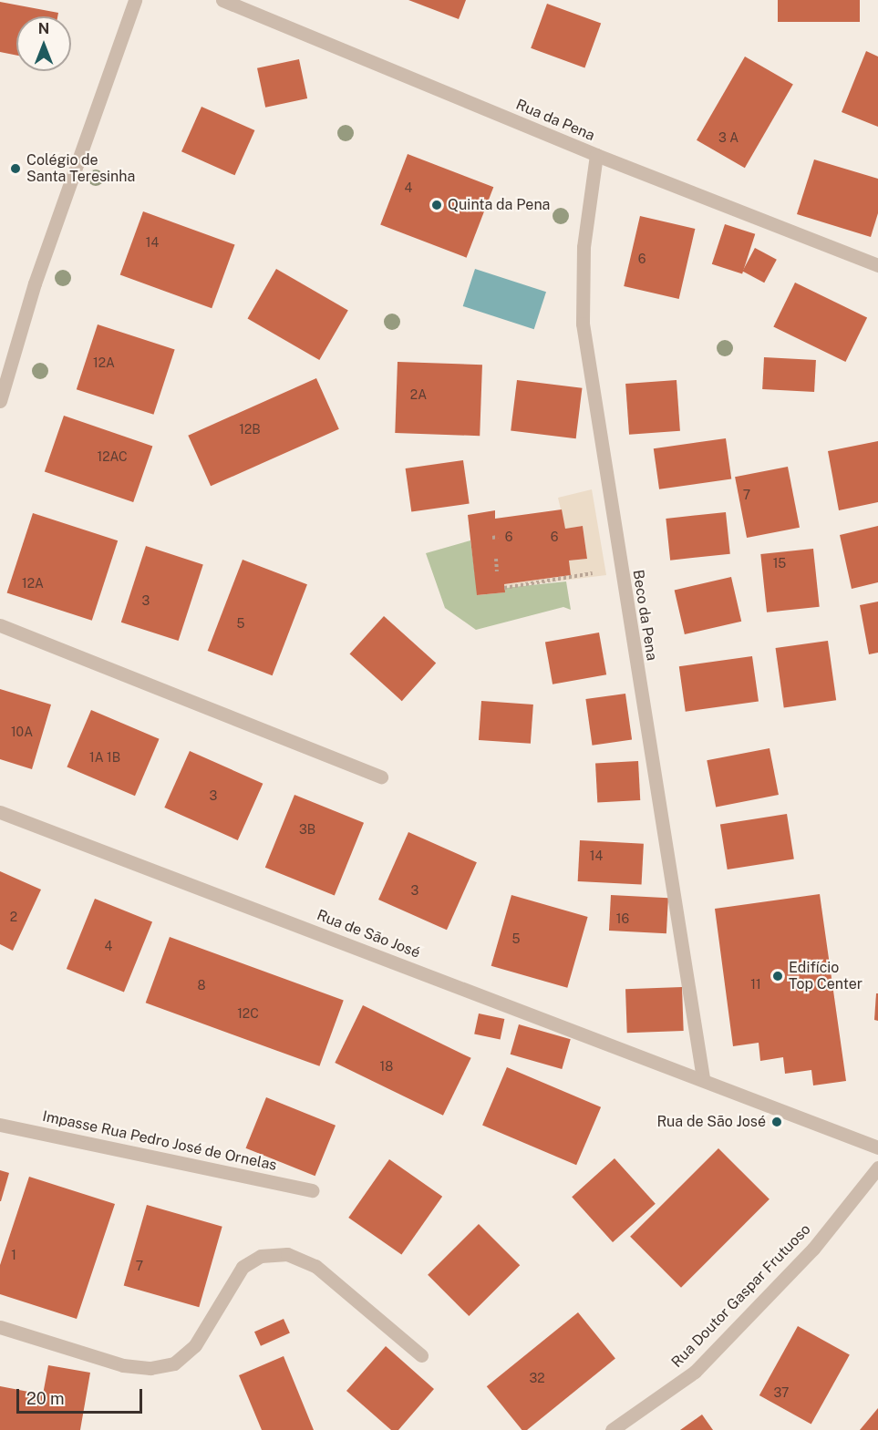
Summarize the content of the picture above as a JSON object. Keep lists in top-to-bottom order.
{
  "streets": {
    "street": [
      "Rua da Pena",
      "Beco da Pena",
      "Rua de São José",
      "Impasse Rua Pedro José de Ornelas",
      "Rua Doutor Gaspar Frutuoso"
    ]
  },
  "crossings": [
    ["Rua da Pena", "Beco da Pena"],
    ["Beco da Pena", "Rua de São José"]
  ],
  "places": [
    "Colégio de Santa Teresinha",
    "Quinta da Pena",
    "Edifício Top Center",
    "Rua de São José"
  ],
  "house_numbers": [
    "3 A",
    "4",
    "14",
    "6",
    "12A",
    "2A",
    "12B",
    "12AC",
    "7",
    "6",
    "6",
    "15",
    "12A",
    "3",
    "5",
    "10A",
    "1A 1B",
    "3",
    "3B",
    "14",
    "3",
    "2",
    "16",
    "5",
    "4",
    "11",
    "8",
    "12C",
    "18",
    "1",
    "7",
    "32",
    "37"
  ],
  "scale_bar": "20 m",
  "north": "top"
}
